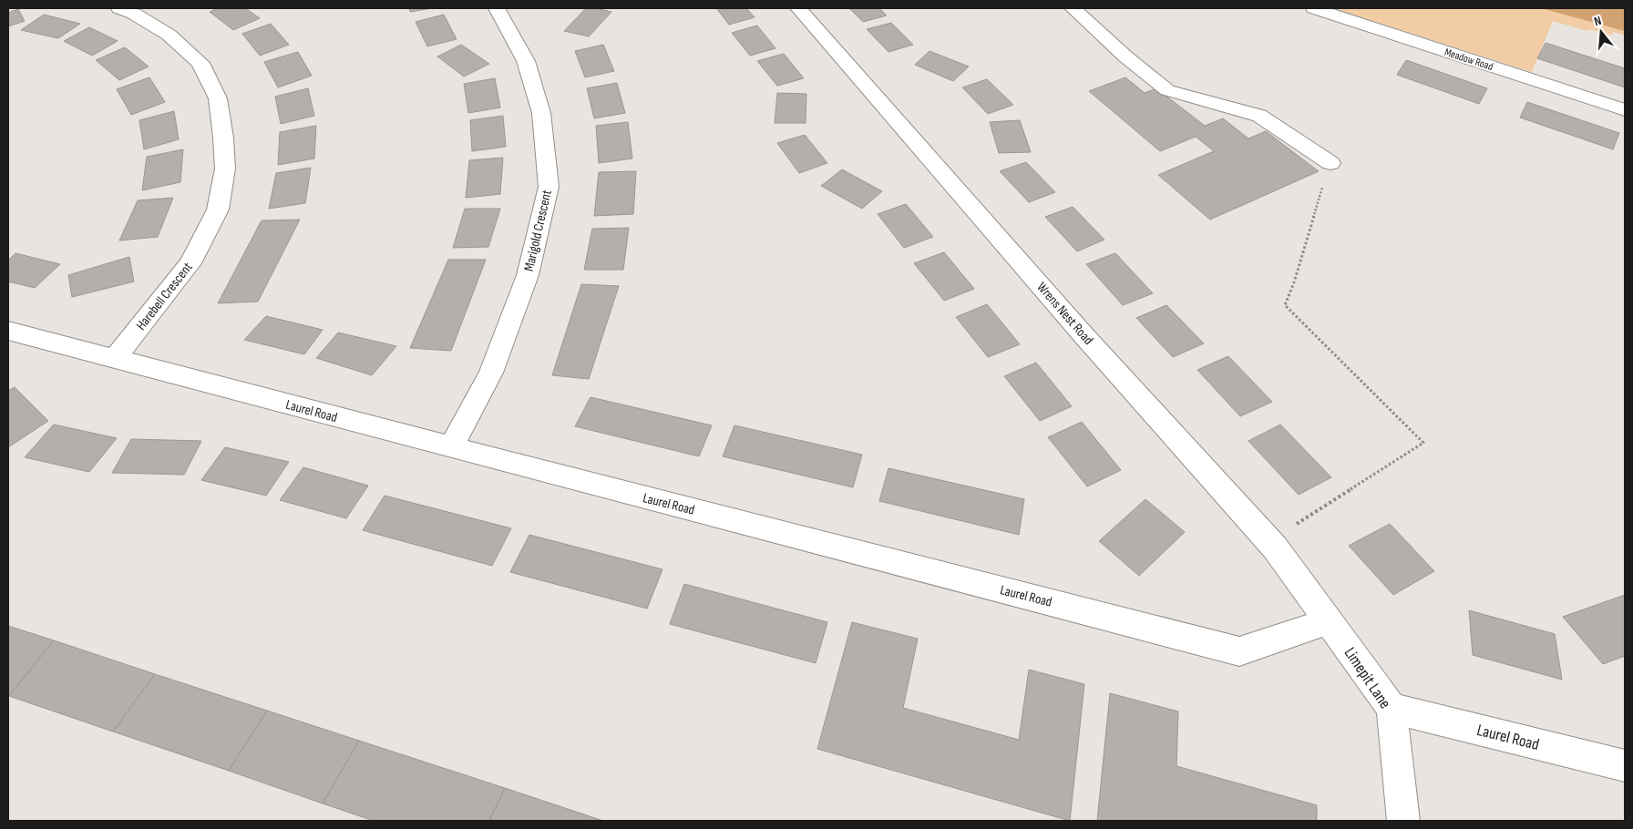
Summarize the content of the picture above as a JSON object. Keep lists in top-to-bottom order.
{
  "streets": {
    "street": [
      "Meadow Road",
      "Marigold Crescent",
      "Harebell Crescent",
      "Wrens Nest Road",
      "Laurel Road",
      "Limepit Lane"
    ]
  },
  "crossings": [
    ["Marigold Crescent", "Laurel Road"],
    ["Harebell Crescent", "Laurel Road"],
    ["Wrens Nest Road", "Laurel Road"],
    ["Wrens Nest Road", "Limepit Lane"],
    ["Laurel Road", "Limepit Lane"]
  ],
  "north": "top"
}
